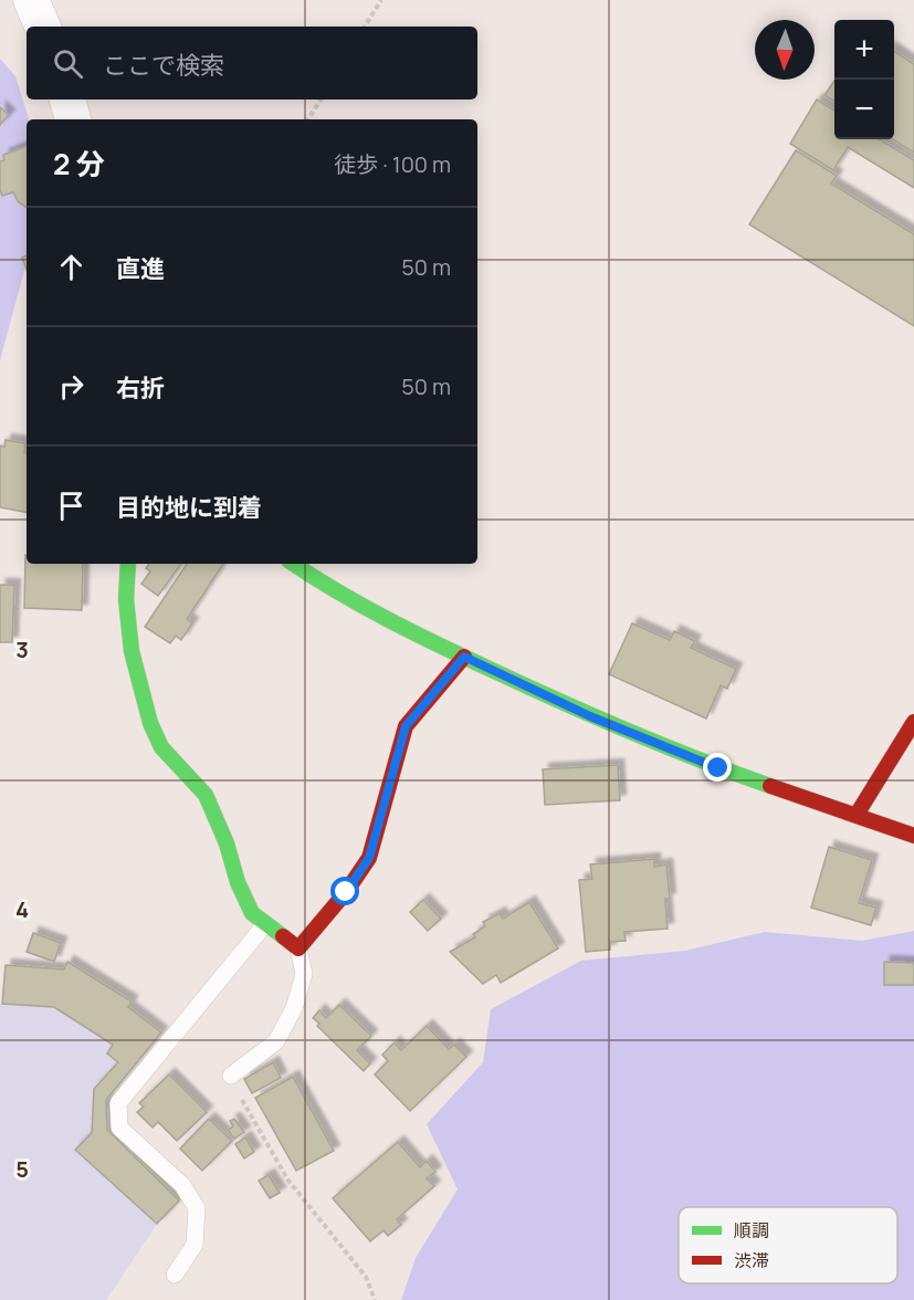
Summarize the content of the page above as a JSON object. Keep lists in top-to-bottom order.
{
  "legend": ["順調", "渋滞"],
  "north": "bottom",
  "page": {
    "map_buttons": ["+", "−"],
    "search": "ここで検索",
    "heading": ["2 分", "徒歩 · 100 m"],
    "list": [
      ["直進", "50 m"],
      ["右折", "50 m"],
      "目的地に到着"
    ]
  },
  "grid": {
    "rows": ["3", "4", "5"]
  }
}
